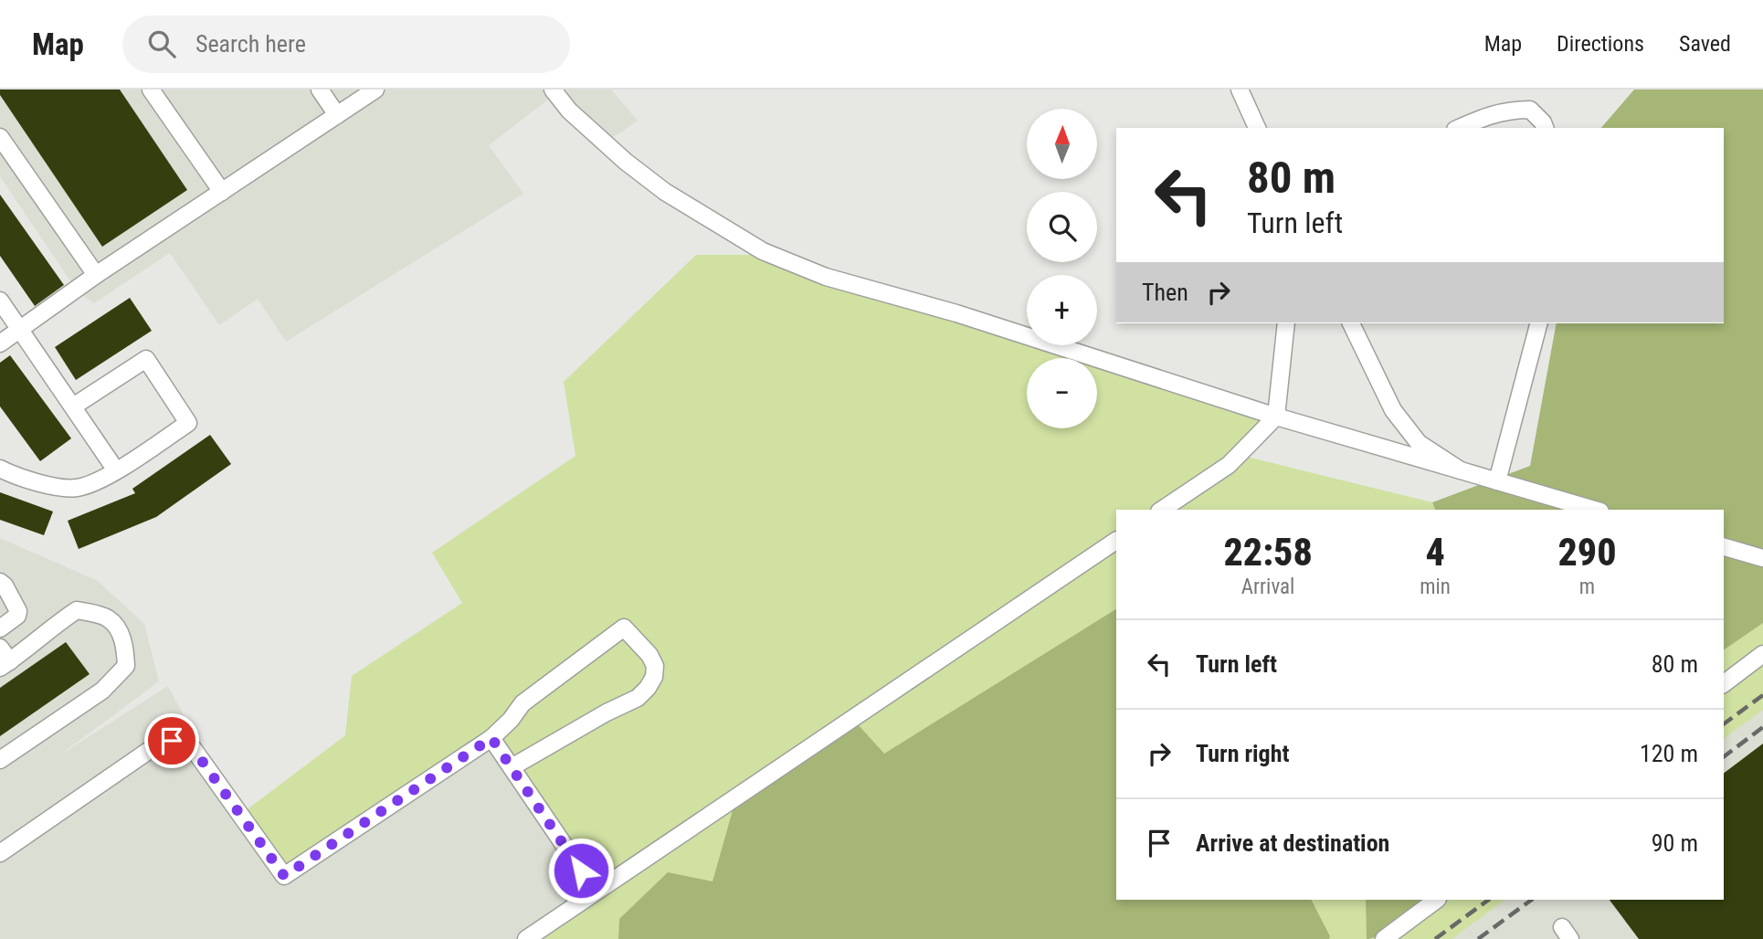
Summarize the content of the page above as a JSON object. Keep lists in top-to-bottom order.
{
  "north": "top",
  "page": {
    "header": "Map",
    "search": "Search here",
    "nav": ["Map", "Directions", "Saved"],
    "map_buttons": ["+", "−"],
    "turn": ["80 m", "Turn left"],
    "then": "Then",
    "eta": [
      "22:58",
      "Arrival",
      "4",
      "min",
      "290",
      "m"
    ],
    "list": [
      {
        "name": "Turn left",
        "value": "80 m"
      },
      {
        "name": "Turn right",
        "value": "120 m"
      },
      {
        "name": "Arrive at destination",
        "value": "90 m"
      }
    ]
  }
}
